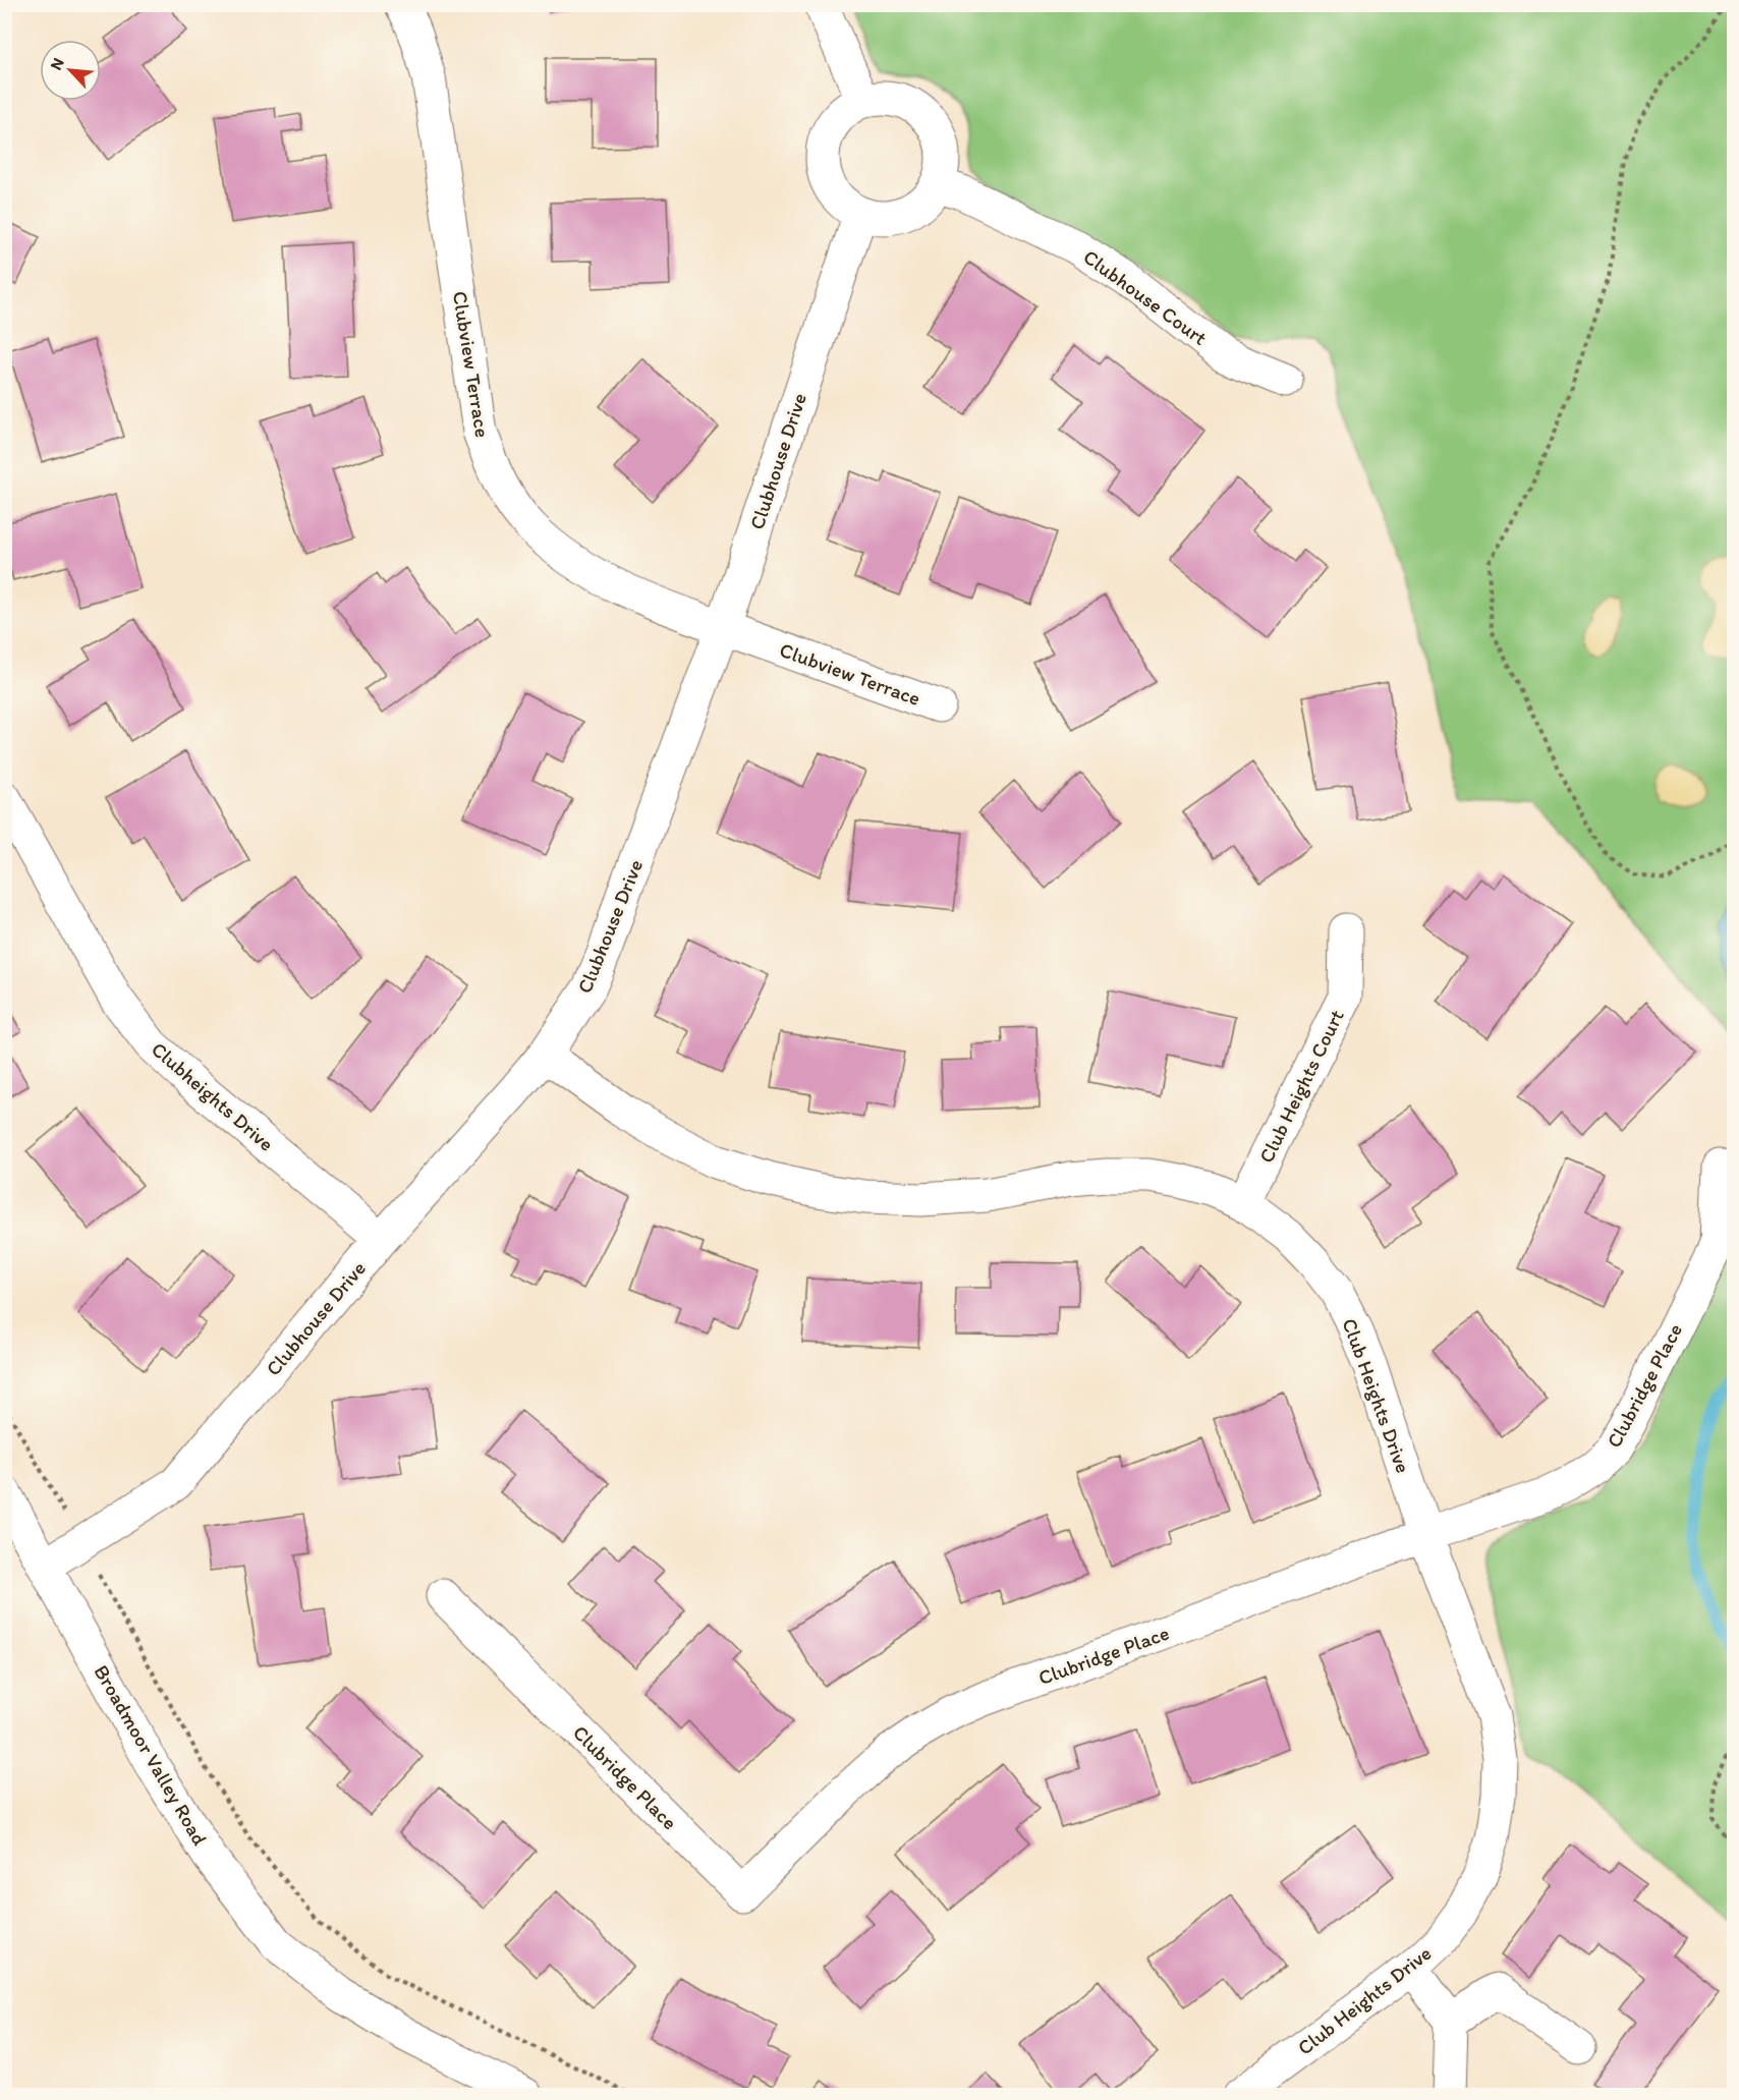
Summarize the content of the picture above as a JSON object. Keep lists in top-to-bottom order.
{
  "streets": {
    "street": [
      "Clubhouse Court",
      "Clubview Terrace",
      "Clubhouse Drive",
      "Club Heights Court",
      "Clubheights Drive",
      "Clubridge Place",
      "Club Heights Drive",
      "Broadmoor Valley Road"
    ]
  },
  "crossings": [
    ["Clubhouse Court", "Clubhouse Drive"],
    ["Clubview Terrace", "Clubhouse Drive"],
    ["Clubhouse Drive", "Clubheights Drive"],
    ["Clubhouse Drive", "Club Heights Drive"],
    ["Clubhouse Drive", "Broadmoor Valley Road"],
    ["Club Heights Court", "Club Heights Drive"],
    ["Clubridge Place", "Club Heights Drive"]
  ],
  "north": "top left"
}
